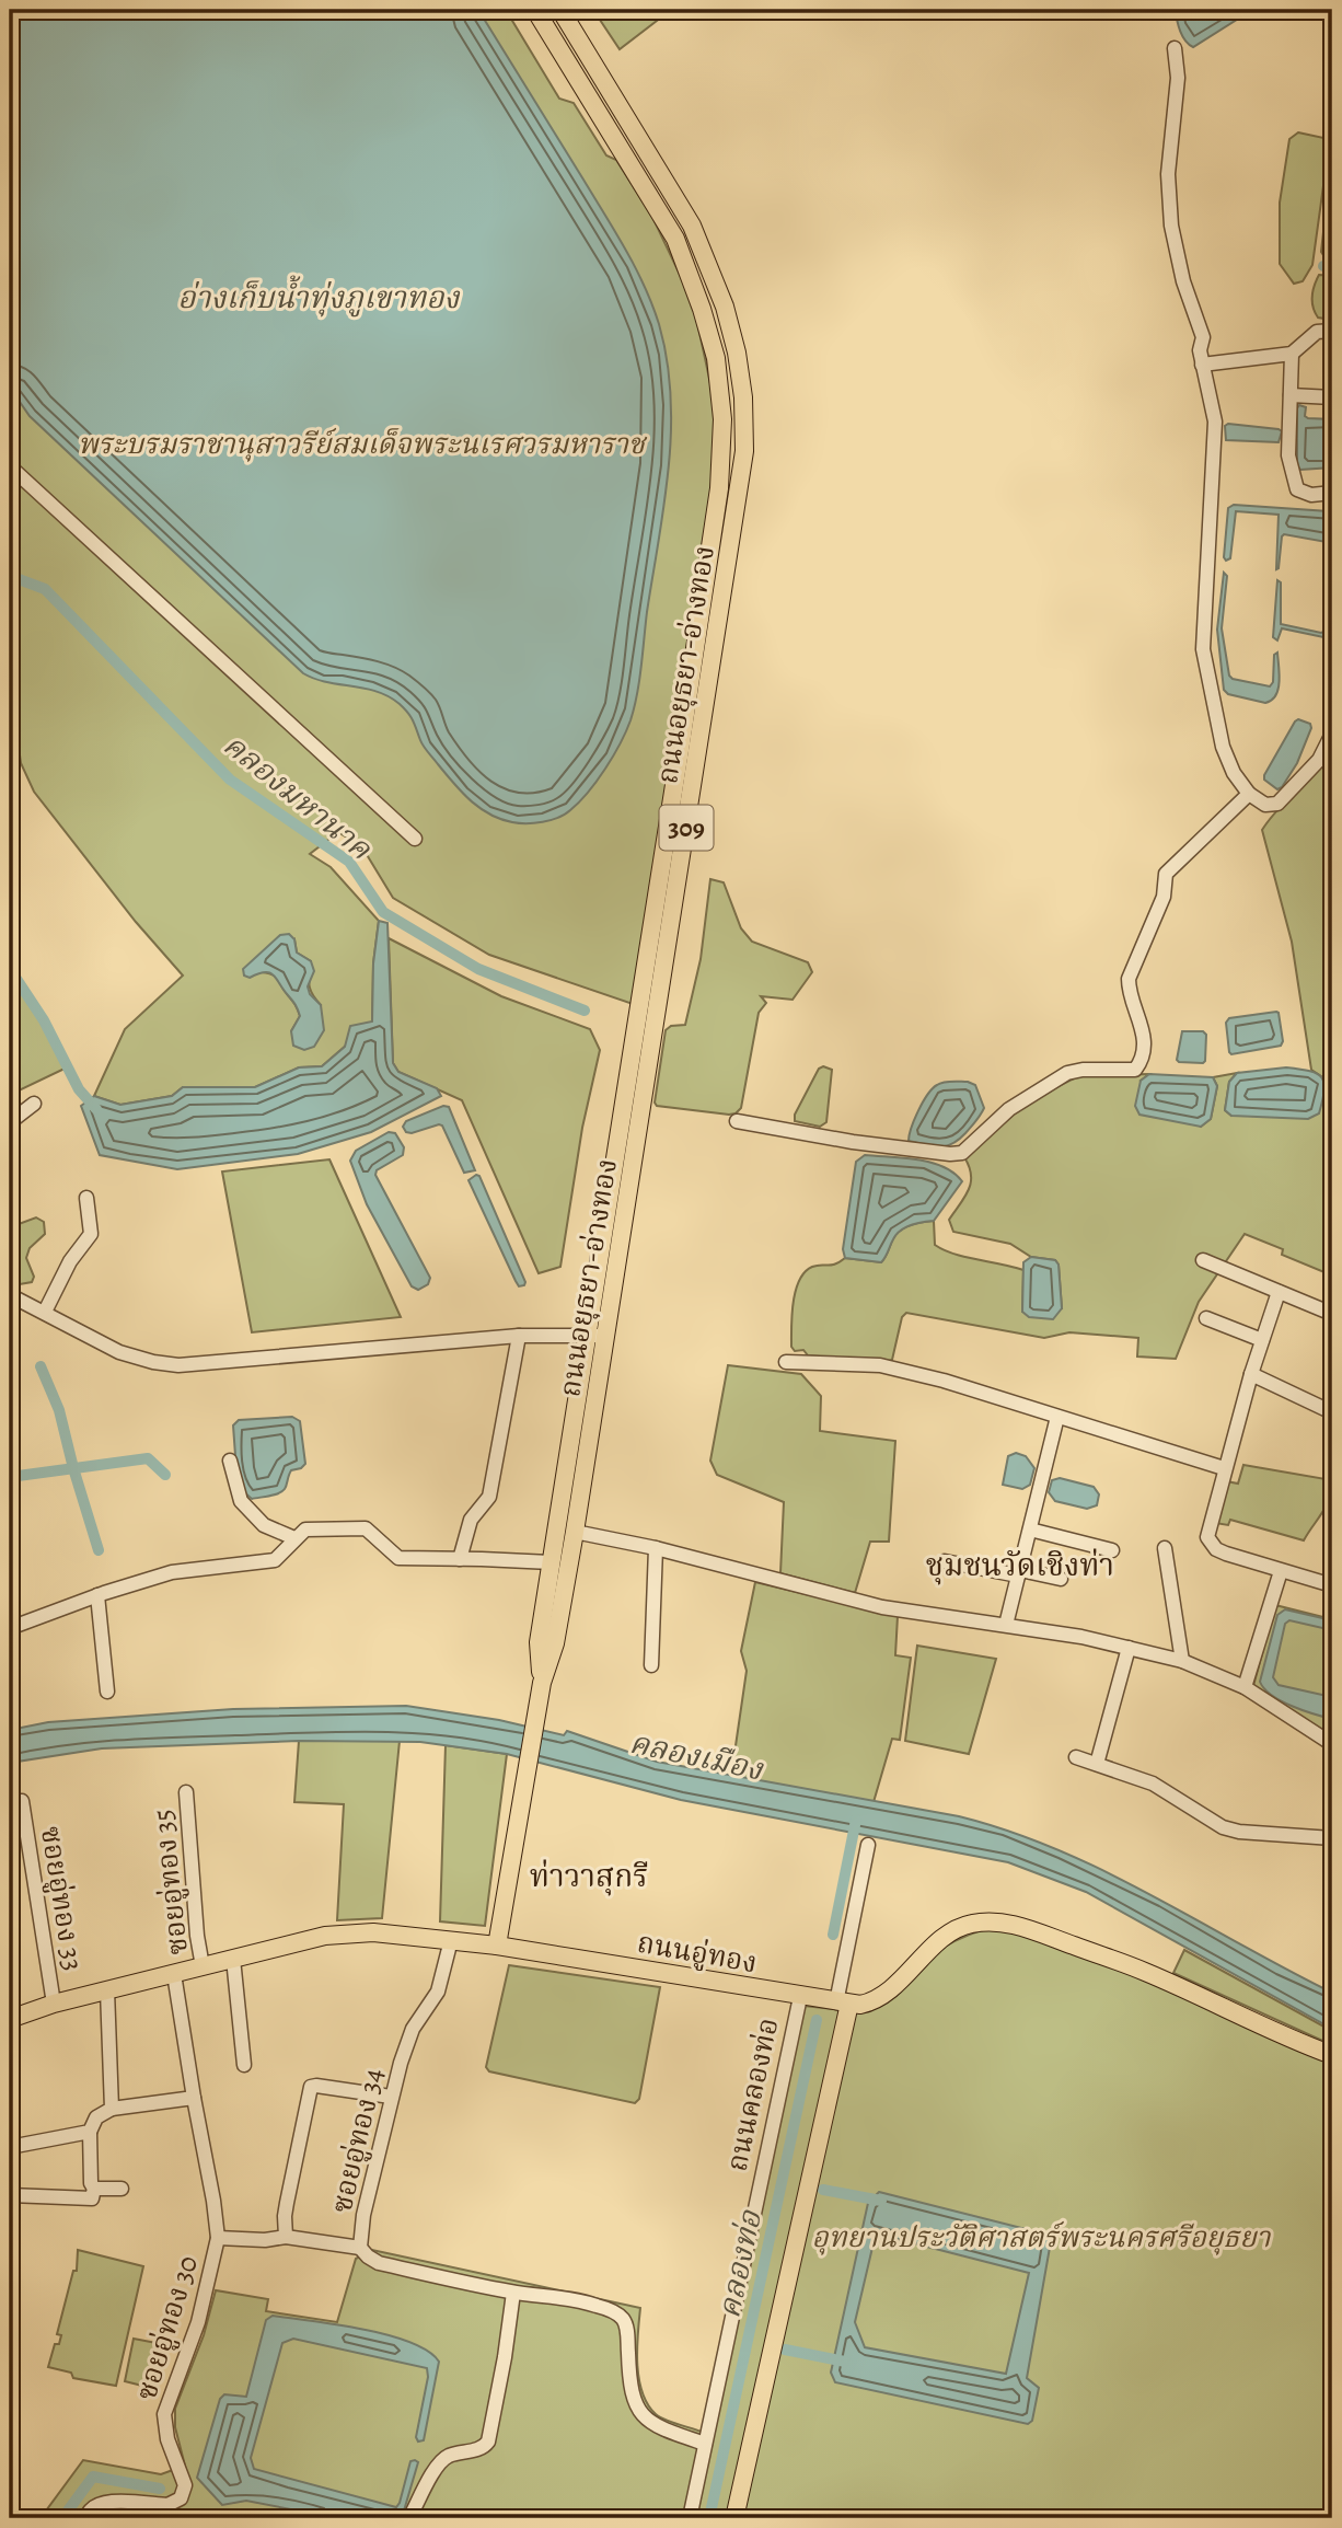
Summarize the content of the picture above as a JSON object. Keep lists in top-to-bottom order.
{
  "streets": {
    "main road": ["ถนนอยุธยา-อ่างทอง", "309", "ถนนอู่ทอง"],
    "street": [
      "ซอยอู่ทอง 35",
      "ซอยอู่ทอง 33",
      "ถนนคลองท่อ",
      "ซอยอู่ทอง 34",
      "ซอยอู่ทอง 30"
    ]
  },
  "crossings": [
    ["ถนนอยุธยา-อ่างทอง", "ถนนอู่ทอง"],
    ["ซอยอู่ทอง 35", "ถนนอู่ทอง"],
    ["ซอยอู่ทอง 33", "ถนนอู่ทอง"],
    ["ถนนอู่ทอง", "ถนนคลองท่อ"],
    ["ถนนอู่ทอง", "ซอยอู่ทอง 34"],
    ["ถนนอู่ทอง", "ซอยอู่ทอง 30"],
    ["ถนนคลองท่อ", "ซอยอู่ทอง 34"]
  ],
  "districts": ["ชุมชนวัดเชิงท่า", "ท่าวาสุกรี"],
  "water": [
    "อ่างเก็บน้ำทุ่งภูเขาทอง",
    "คลองมหานาค",
    "คลองเมือง",
    "คลองท่อ"
  ],
  "parks": ["พระบรมราชานุสาวรีย์สมเด็จพระนเรศวรมหาราช", "อุทยานประวัติศาสตร์พระนครศรีอยุธยา"]
}
